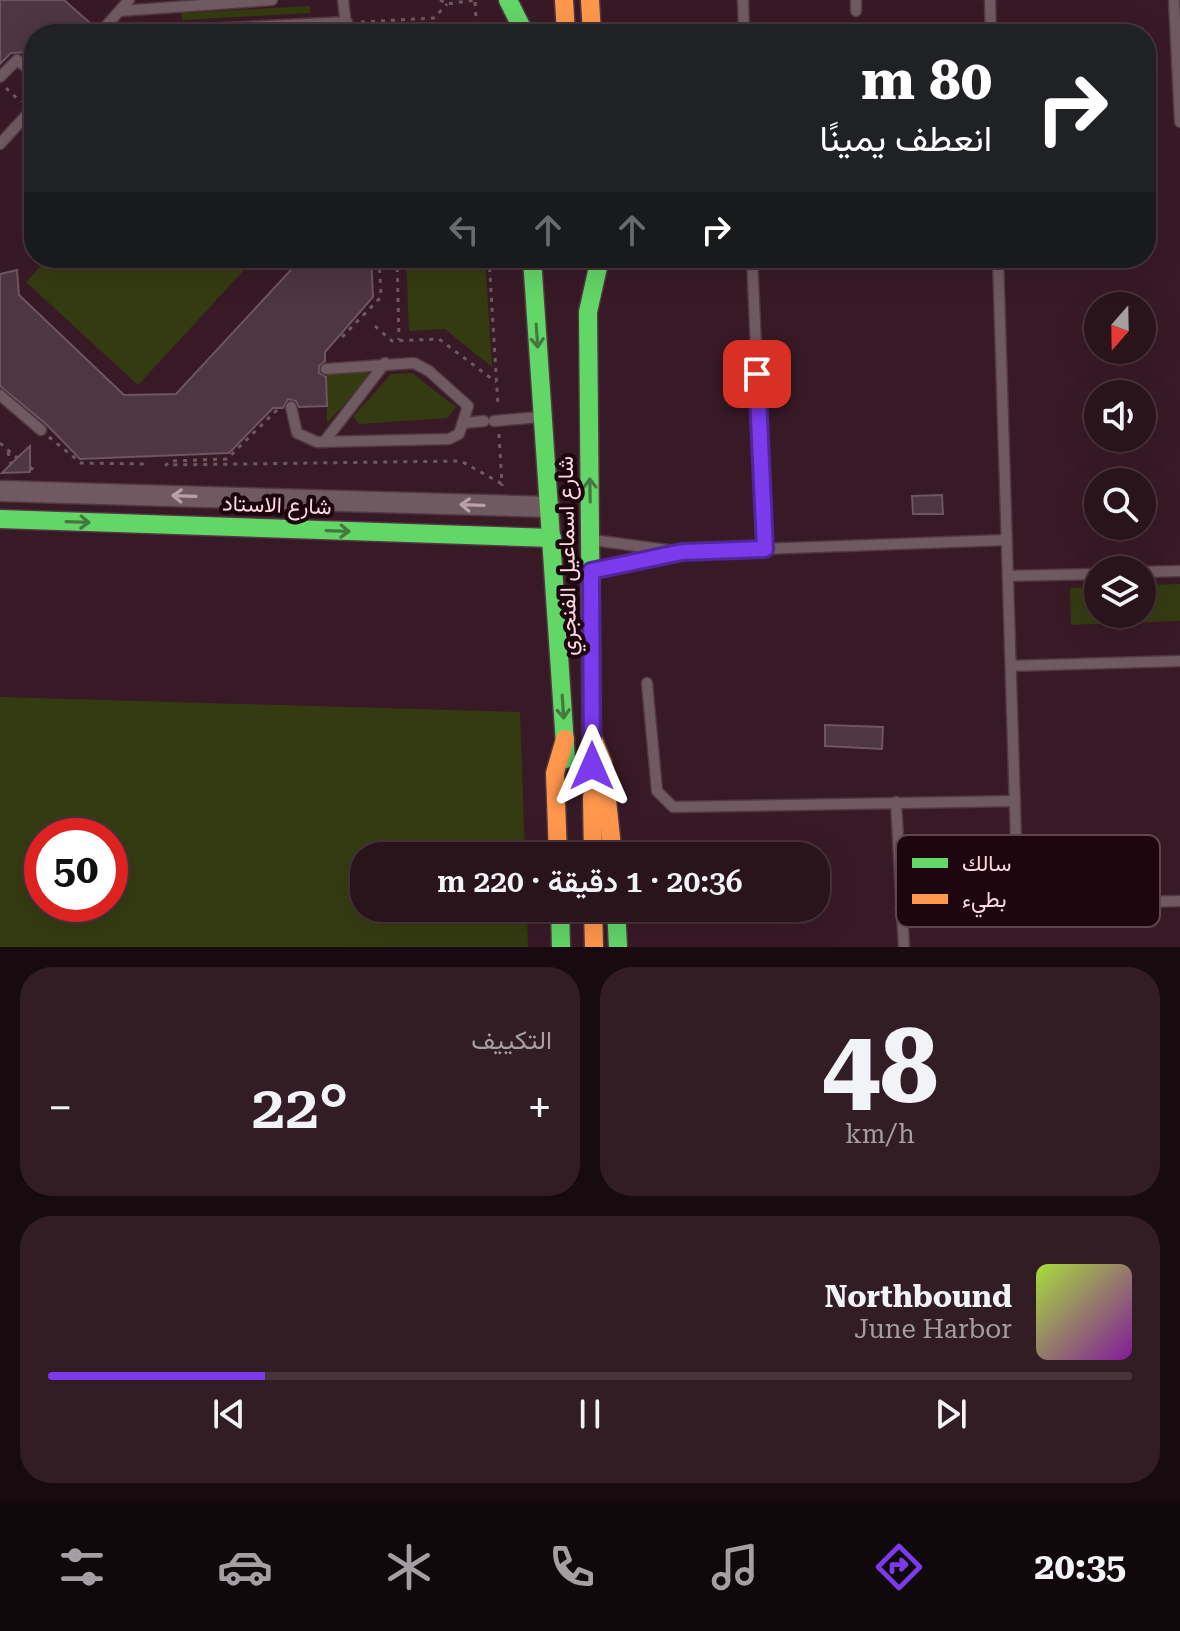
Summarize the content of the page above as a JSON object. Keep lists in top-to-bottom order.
{
  "streets": {
    "main road": ["شارع الاستاد", "شارع اسماعيل الفنجري"]
  },
  "crossings": [
    ["شارع الاستاد", "شارع اسماعيل الفنجري"]
  ],
  "legend": ["سالك", "بطيء"],
  "north": "bottom",
  "page": {
    "turn": ["80 m", "انعطف يمينًا"],
    "limit": "50",
    "trip": "20:36 · 1 دقيقة · 220 m",
    "tile": [
      ["48", "km/h"],
      "التكييف"
    ],
    "heat": ["−", "22°", "+"],
    "song": ["Northbound", "June Harbor"],
    "tabs": "20:35"
  }
}
